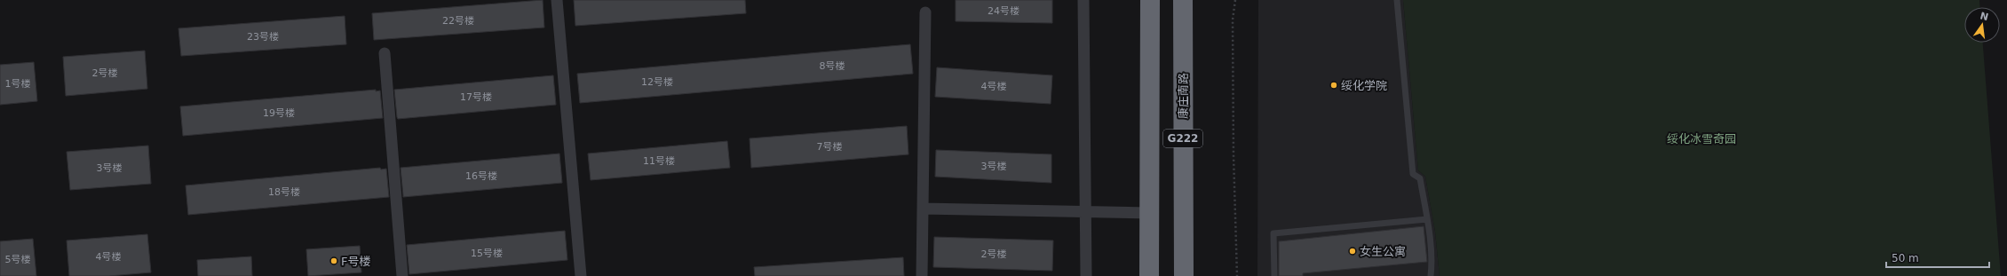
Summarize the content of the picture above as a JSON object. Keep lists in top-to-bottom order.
{
  "streets": {
    "highway": ["康庄南路", "G222"]
  },
  "parks": ["绥化冰雪奇园"],
  "places": ["绥化学院", "女生公寓", "F号楼"],
  "house_numbers": [
    "24号楼",
    "22号楼",
    "23号楼",
    "8号楼",
    "2号楼",
    "12号楼",
    "1号楼",
    "4号楼",
    "17号楼",
    "19号楼",
    "7号楼",
    "11号楼",
    "3号楼",
    "3号楼",
    "16号楼",
    "18号楼",
    "15号楼",
    "2号楼",
    "4号楼",
    "5号楼"
  ],
  "scale_bar": "50 m",
  "north": "top"
}
